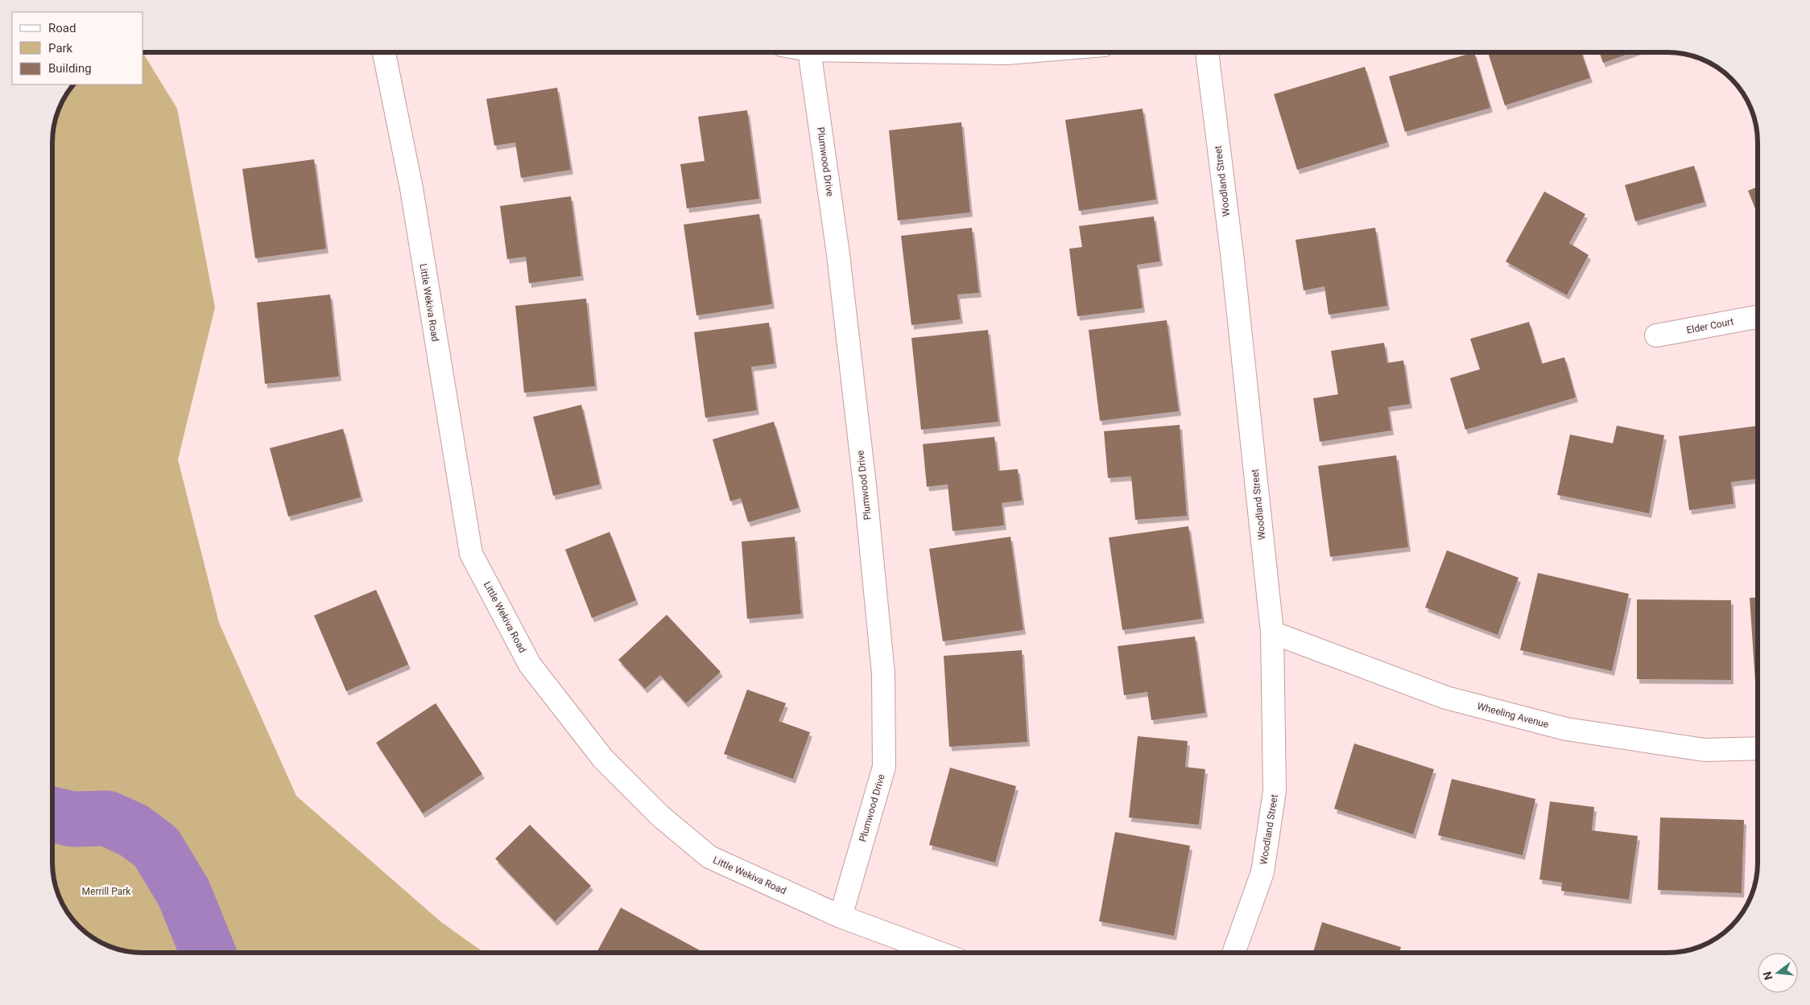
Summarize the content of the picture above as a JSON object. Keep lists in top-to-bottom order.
{
  "streets": {
    "street": [
      "Plumwood Drive",
      "Woodland Street",
      "Little Wekiva Road",
      "Elder Court",
      "Wheeling Avenue"
    ]
  },
  "crossings": [
    ["Plumwood Drive", "Little Wekiva Road"],
    ["Woodland Street", "Wheeling Avenue"]
  ],
  "parks": ["Merrill Park"],
  "legend": ["Road", "Park", "Building"],
  "north": "left"
}
